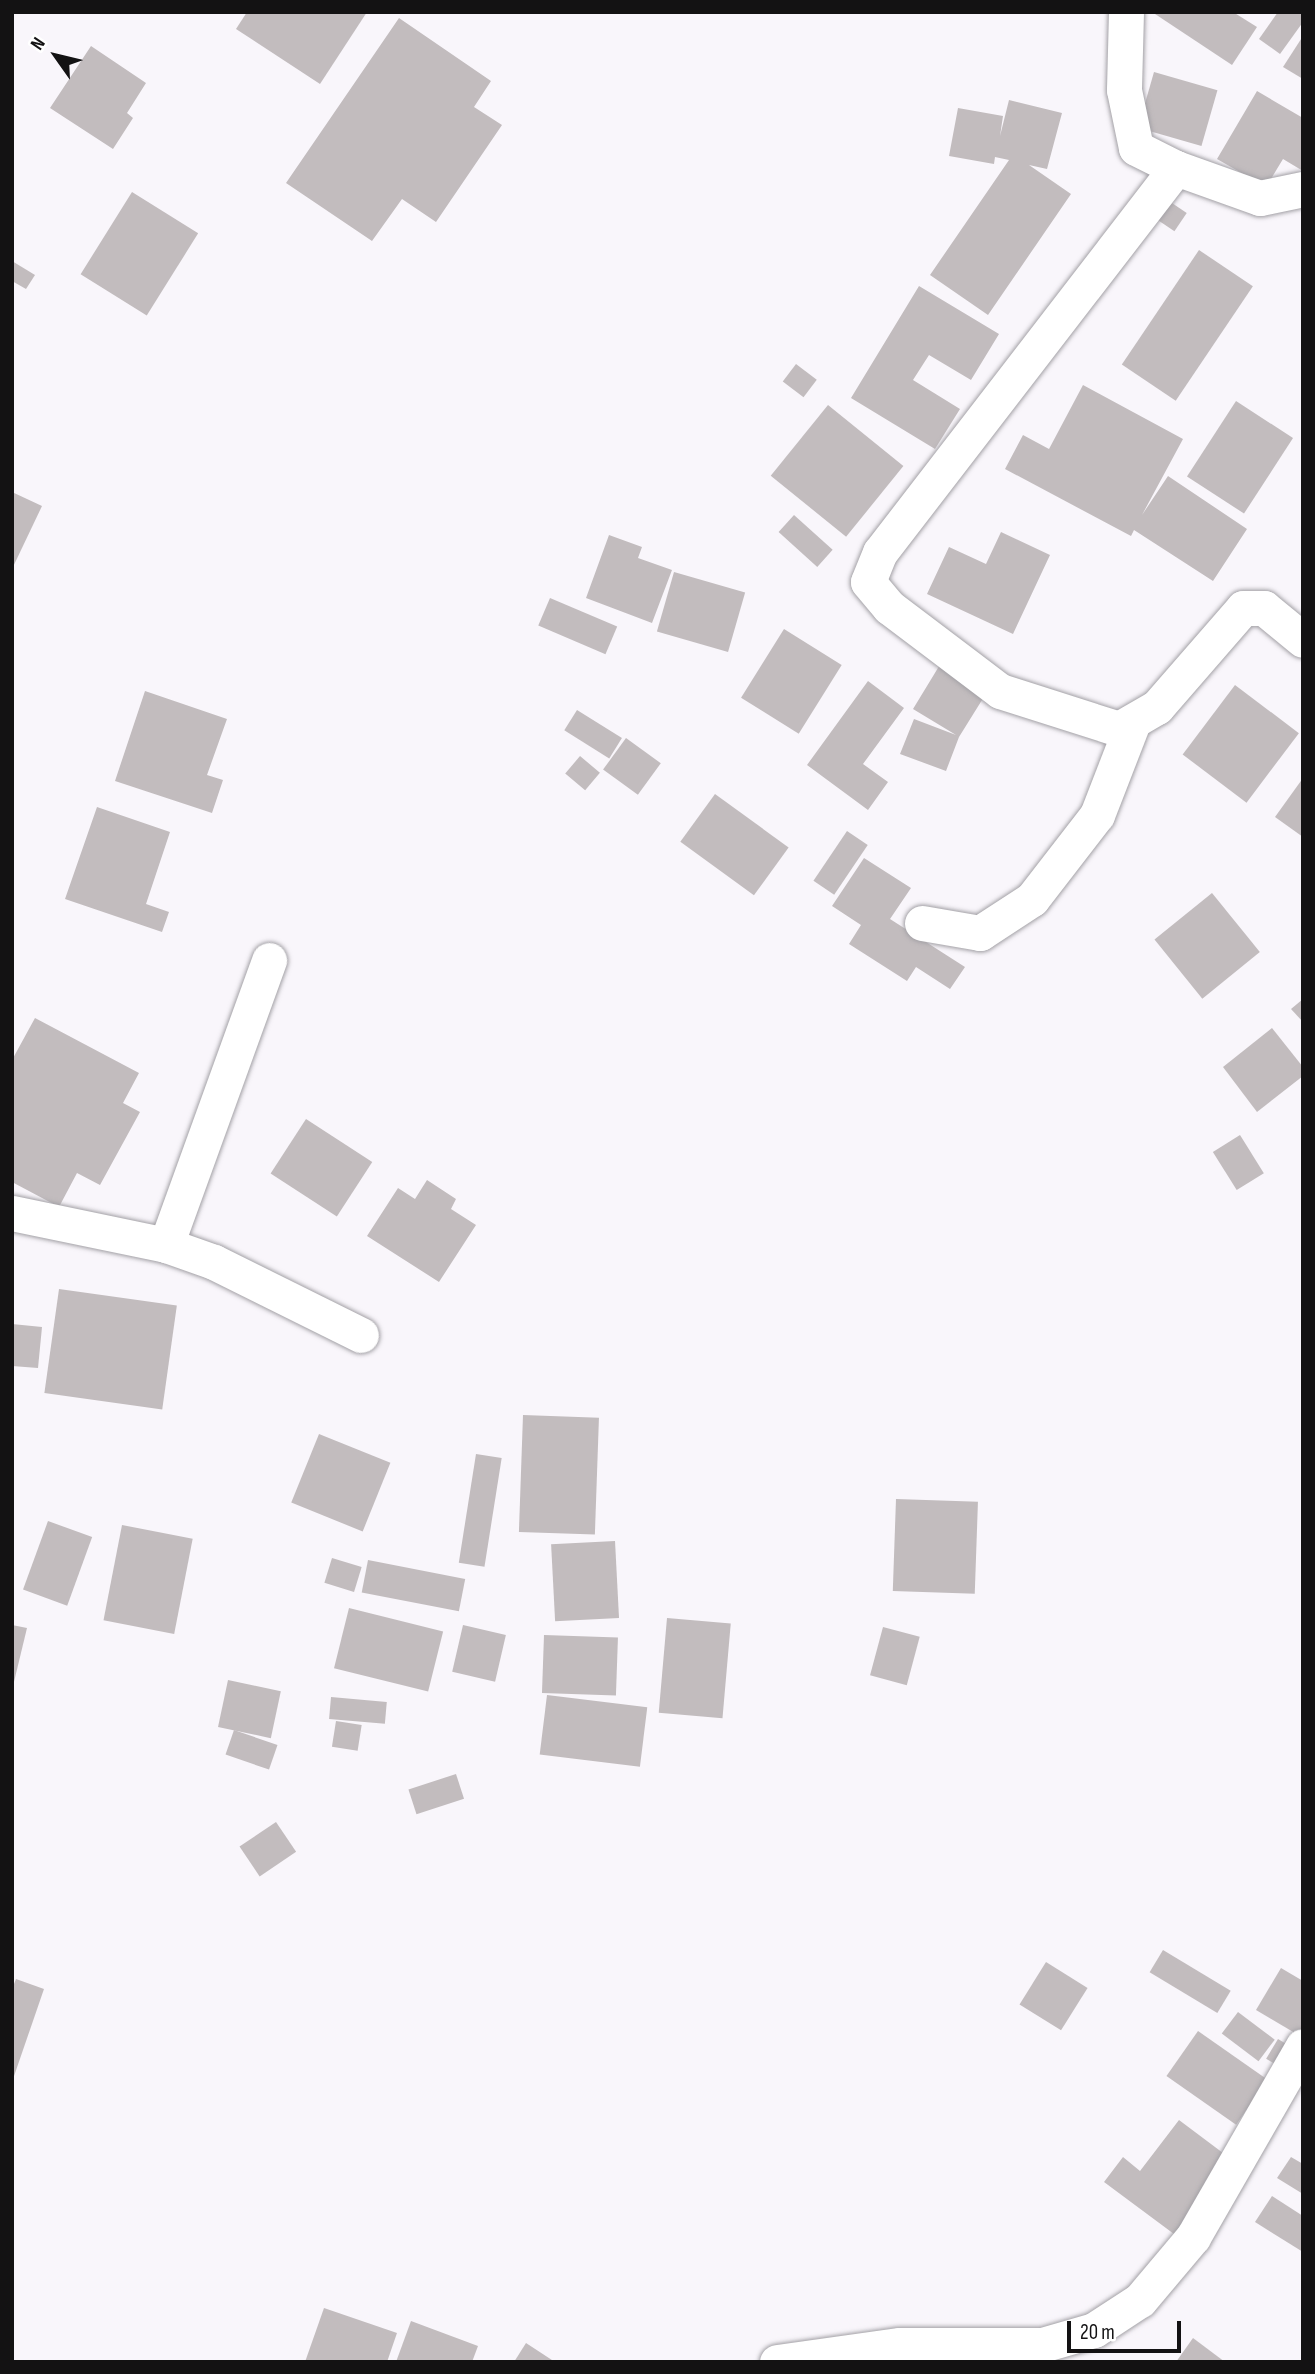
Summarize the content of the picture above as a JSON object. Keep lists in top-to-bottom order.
{
  "scale_bar": "20 m",
  "north": "top left"
}
